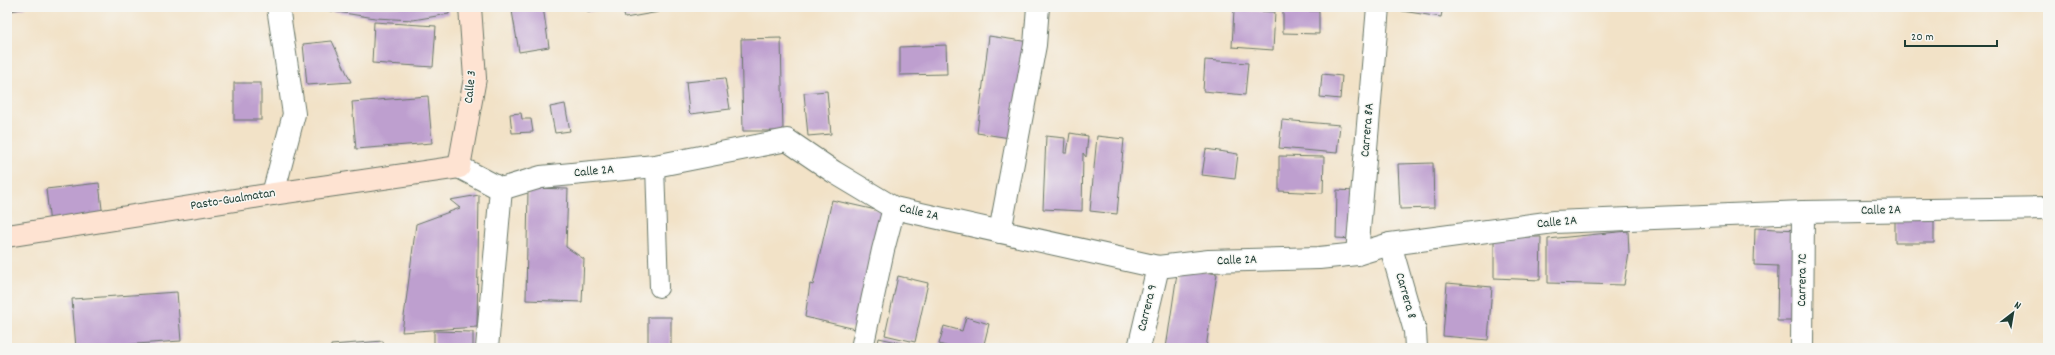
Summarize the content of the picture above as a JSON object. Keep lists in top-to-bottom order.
{
  "streets": {
    "street": [
      "Calle 3",
      "Carrera 8A",
      "Calle 2A",
      "Pasto-Gualmatan",
      "Carrera 7C",
      "Carrera 8",
      "Carrera 9"
    ]
  },
  "crossings": [
    ["Calle 3", "Pasto-Gualmatan"],
    ["Carrera 8A", "Calle 2A"],
    ["Calle 2A", "Carrera 7C"],
    ["Calle 2A", "Carrera 8"],
    ["Calle 2A", "Carrera 9"]
  ],
  "scale_bar": "20 m",
  "north": "top right"
}
